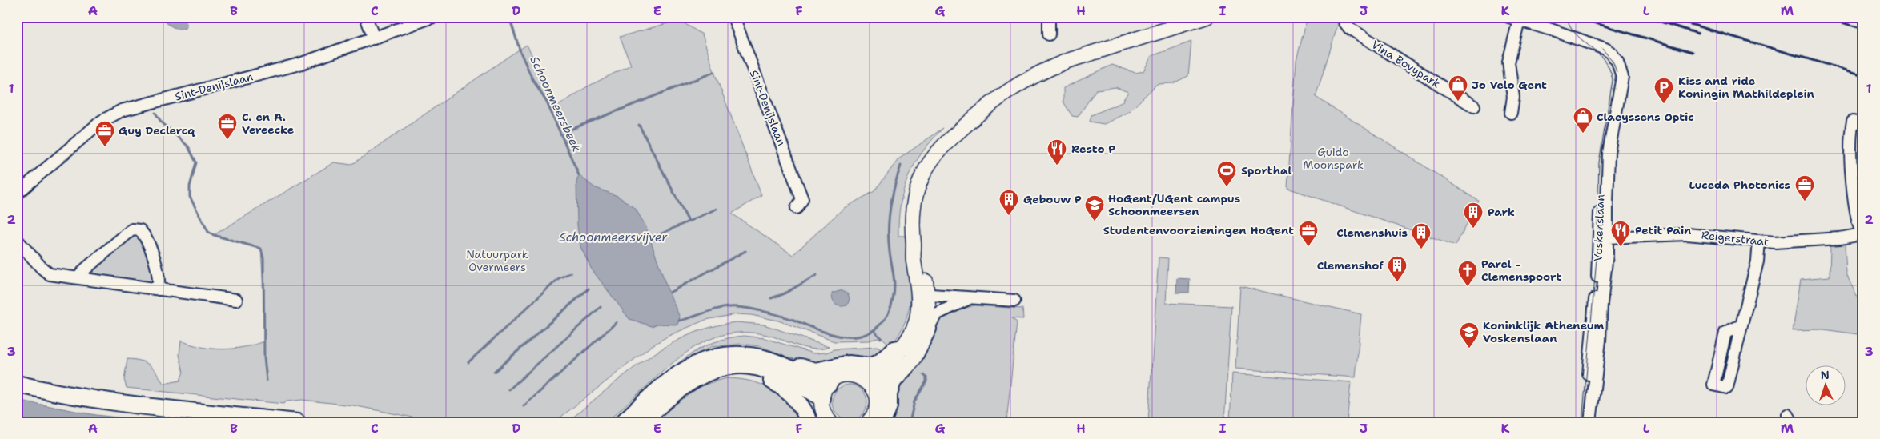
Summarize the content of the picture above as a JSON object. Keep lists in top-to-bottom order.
{
  "streets": {
    "street": [
      "Vina Bovypark",
      "Sint-Denijslaan",
      "Voskenslaan",
      "Reigerstraat"
    ]
  },
  "crossings": [
    ["Voskenslaan", "Reigerstraat"]
  ],
  "water": ["Schoonmeersbeek", "Schoonmeersvijver"],
  "parks": ["Guido Moonspark", "Natuurpark Overmeers"],
  "places": {
    "shop": ["Jo Velo Gent", "Claeyssens Optic"],
    "parking": ["Kiss and ride Koningin Mathildeplein"],
    "office": [
      "C. en A. Vereecke",
      "Guy Declercq",
      "Luceda Photonics",
      "Studentenvoorzieningen HoGent"
    ],
    "restaurant": ["Resto P", "Petit Pain"],
    "sports": ["Sporthal"],
    "building": [
      "Gebouw P",
      "Park",
      "Clemenshuis",
      "Clemenshof"
    ],
    "school or university": ["HoGent/UGent campus Schoonmeersen", "Koninklijk Atheneum Voskenslaan"],
    "church": ["Parel - Clemenspoort"]
  },
  "north": "top",
  "grid": {
    "columns": [
      "A",
      "B",
      "C",
      "D",
      "E",
      "F",
      "G",
      "H",
      "I",
      "J",
      "K",
      "L",
      "M"
    ],
    "rows": ["1", "2", "3"]
  }
}
